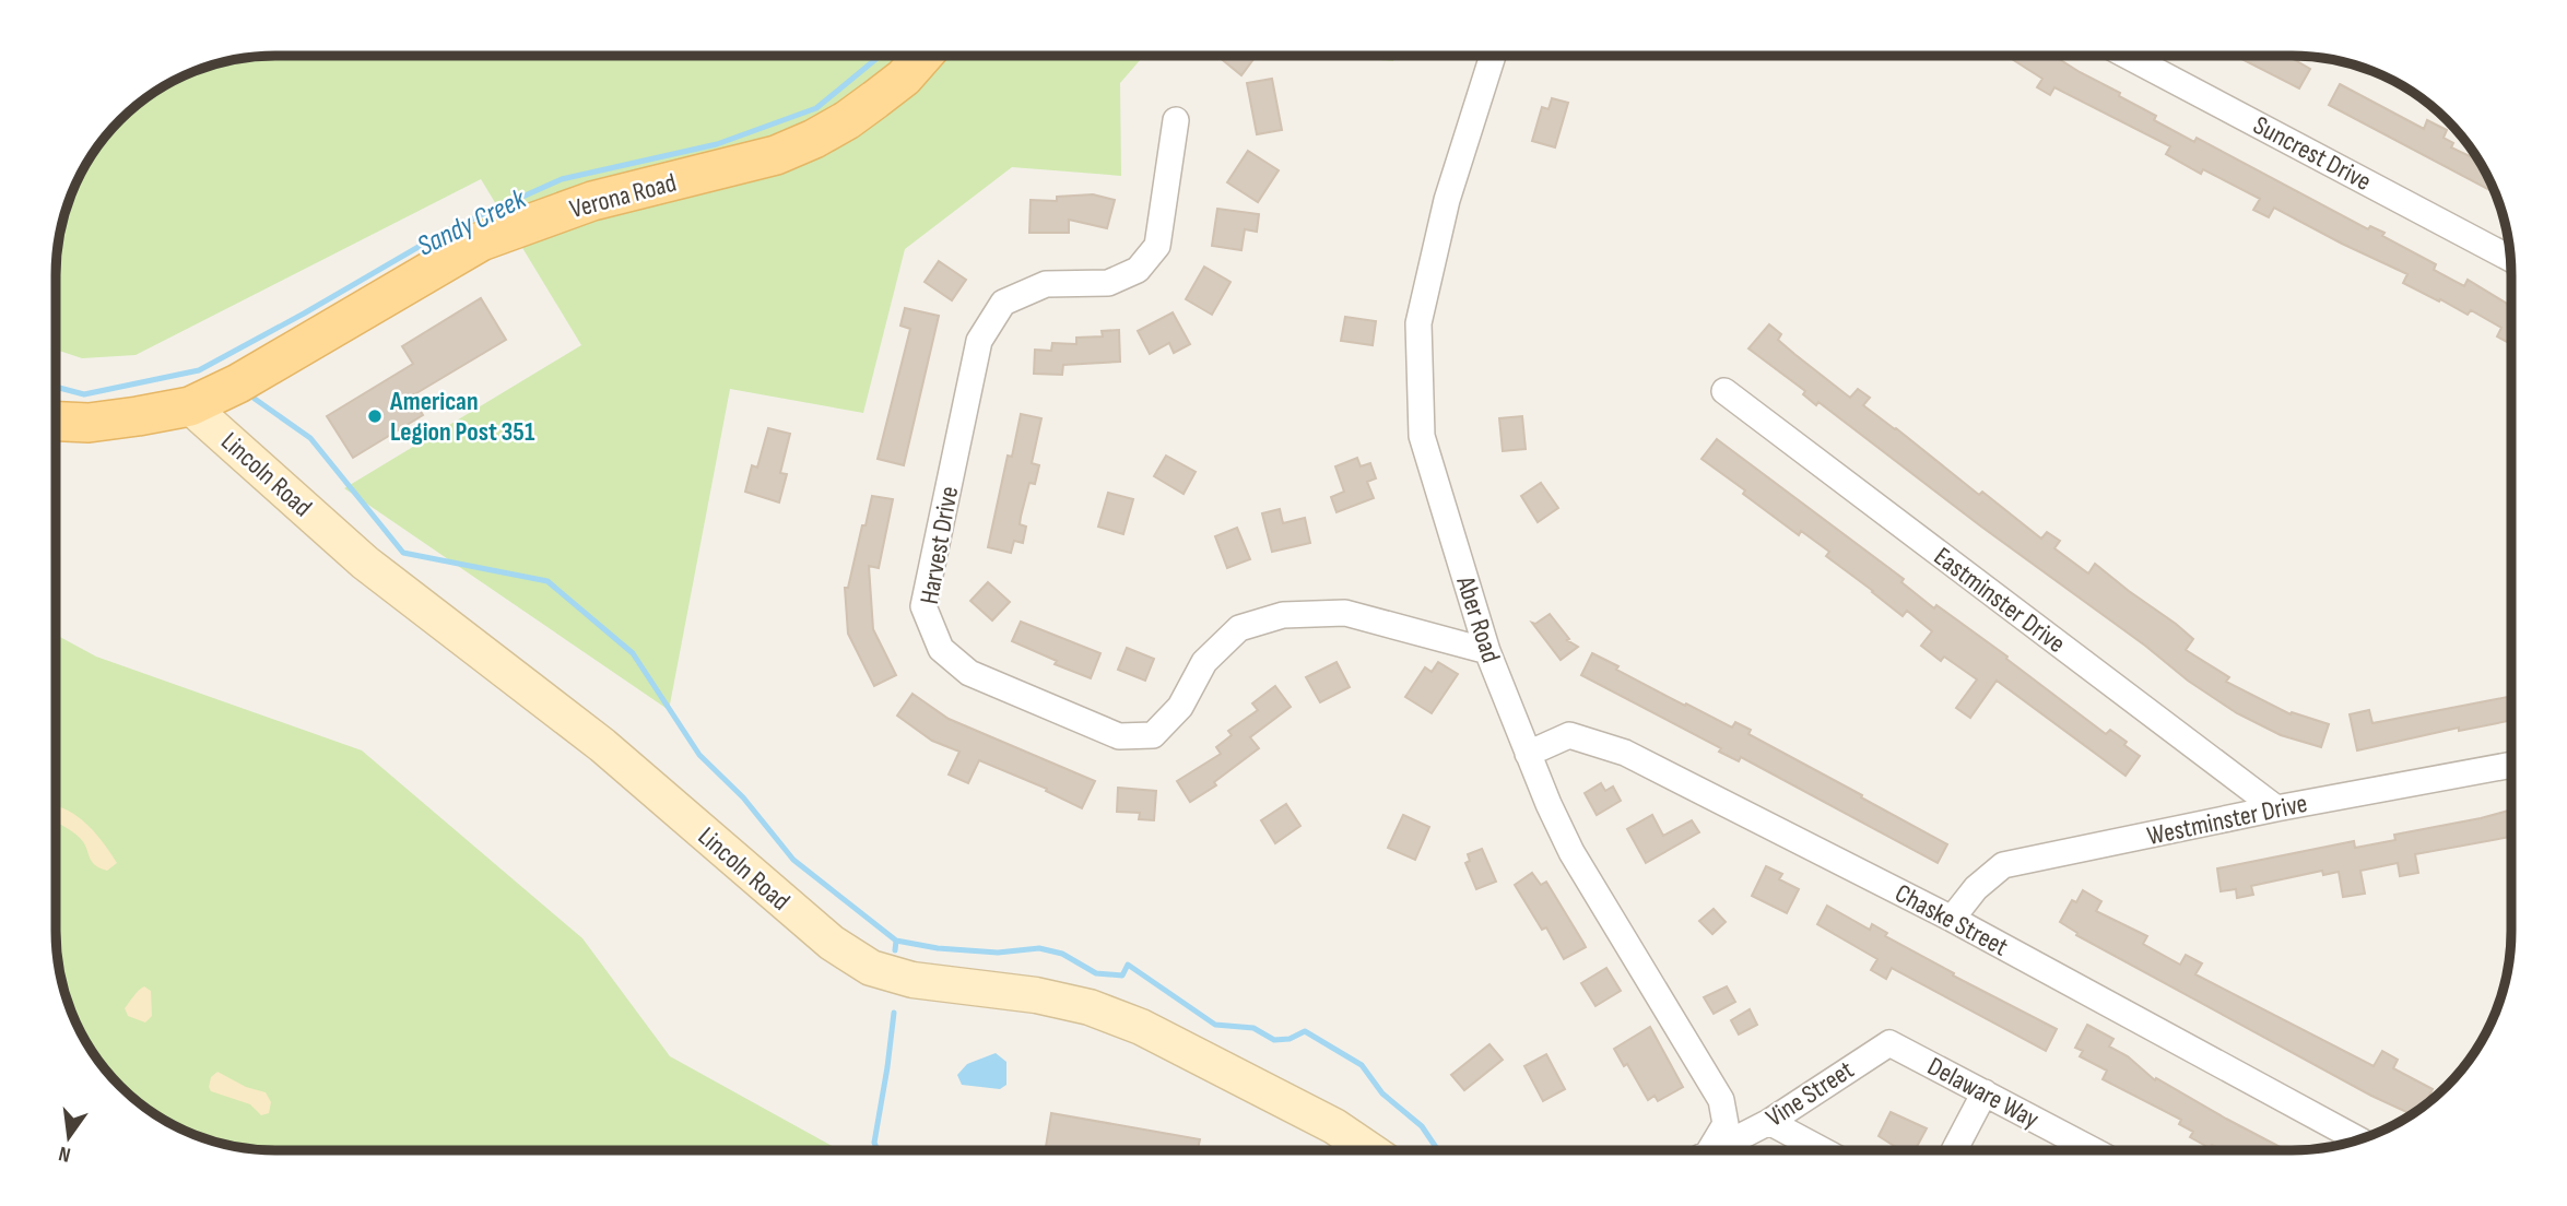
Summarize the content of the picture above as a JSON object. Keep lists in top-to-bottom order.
{
  "streets": {
    "main road": ["Verona Road"],
    "street": [
      "Suncrest Drive",
      "Lincoln Road",
      "Harvest Drive",
      "Eastminster Drive",
      "Aber Road",
      "Westminster Drive",
      "Chaske Street",
      "Delaware Way",
      "Vine Street"
    ]
  },
  "crossings": [
    ["Verona Road", "Lincoln Road"],
    ["Harvest Drive", "Aber Road"],
    ["Eastminster Drive", "Westminster Drive"],
    ["Aber Road", "Chaske Street"],
    ["Westminster Drive", "Chaske Street"],
    ["Delaware Way", "Vine Street"]
  ],
  "water": ["Sandy Creek"],
  "places": ["American Legion Post 351"],
  "north": "bottom"
}
